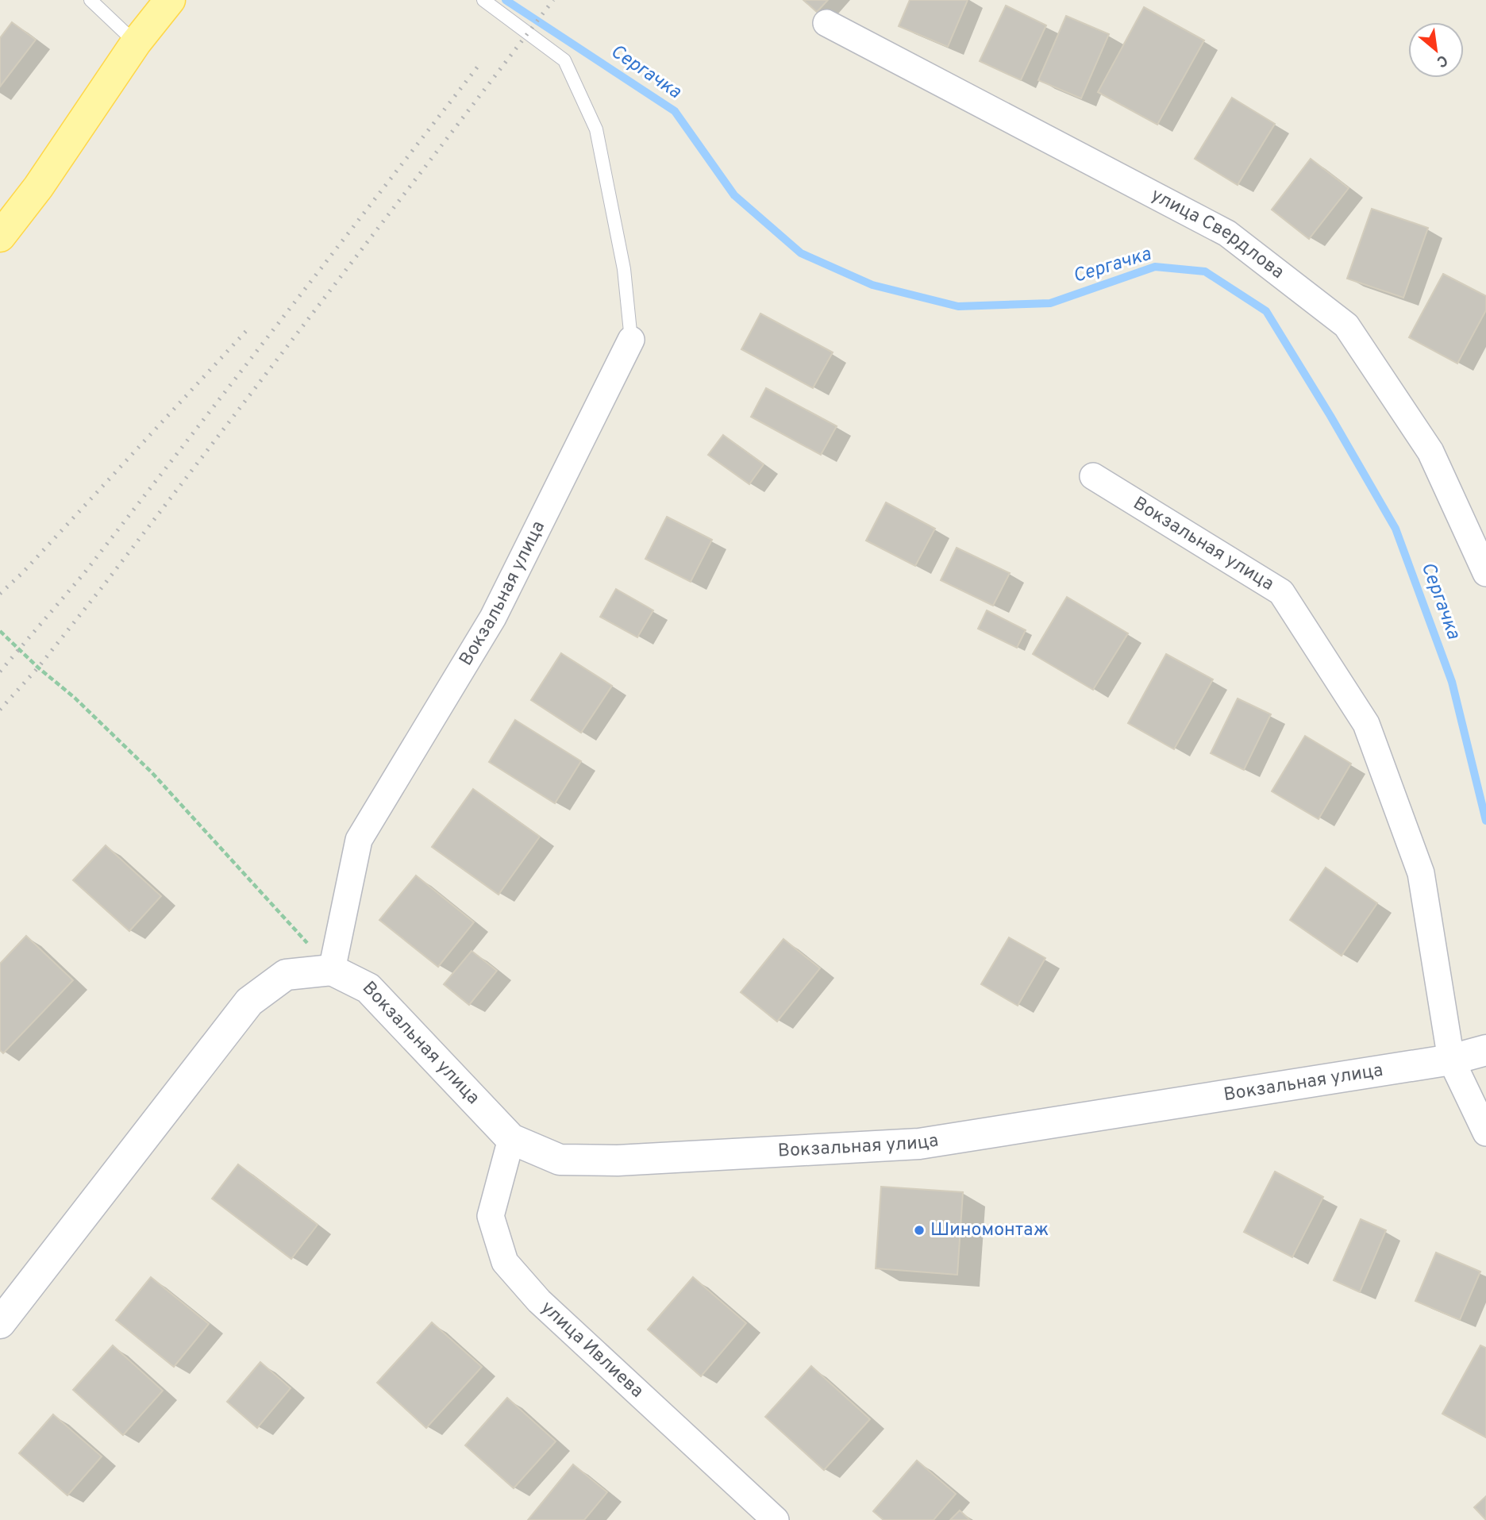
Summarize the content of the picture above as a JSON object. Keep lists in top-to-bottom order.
{
  "streets": {
    "street": ["улица Свердлова", "Вокзальная улица", "улица Ивлиева"]
  },
  "crossings": [
    ["Вокзальная улица", "улица Ивлиева"]
  ],
  "water": ["Сергачка"],
  "places": ["Шиномонтаж"],
  "north": "bottom right"
}
